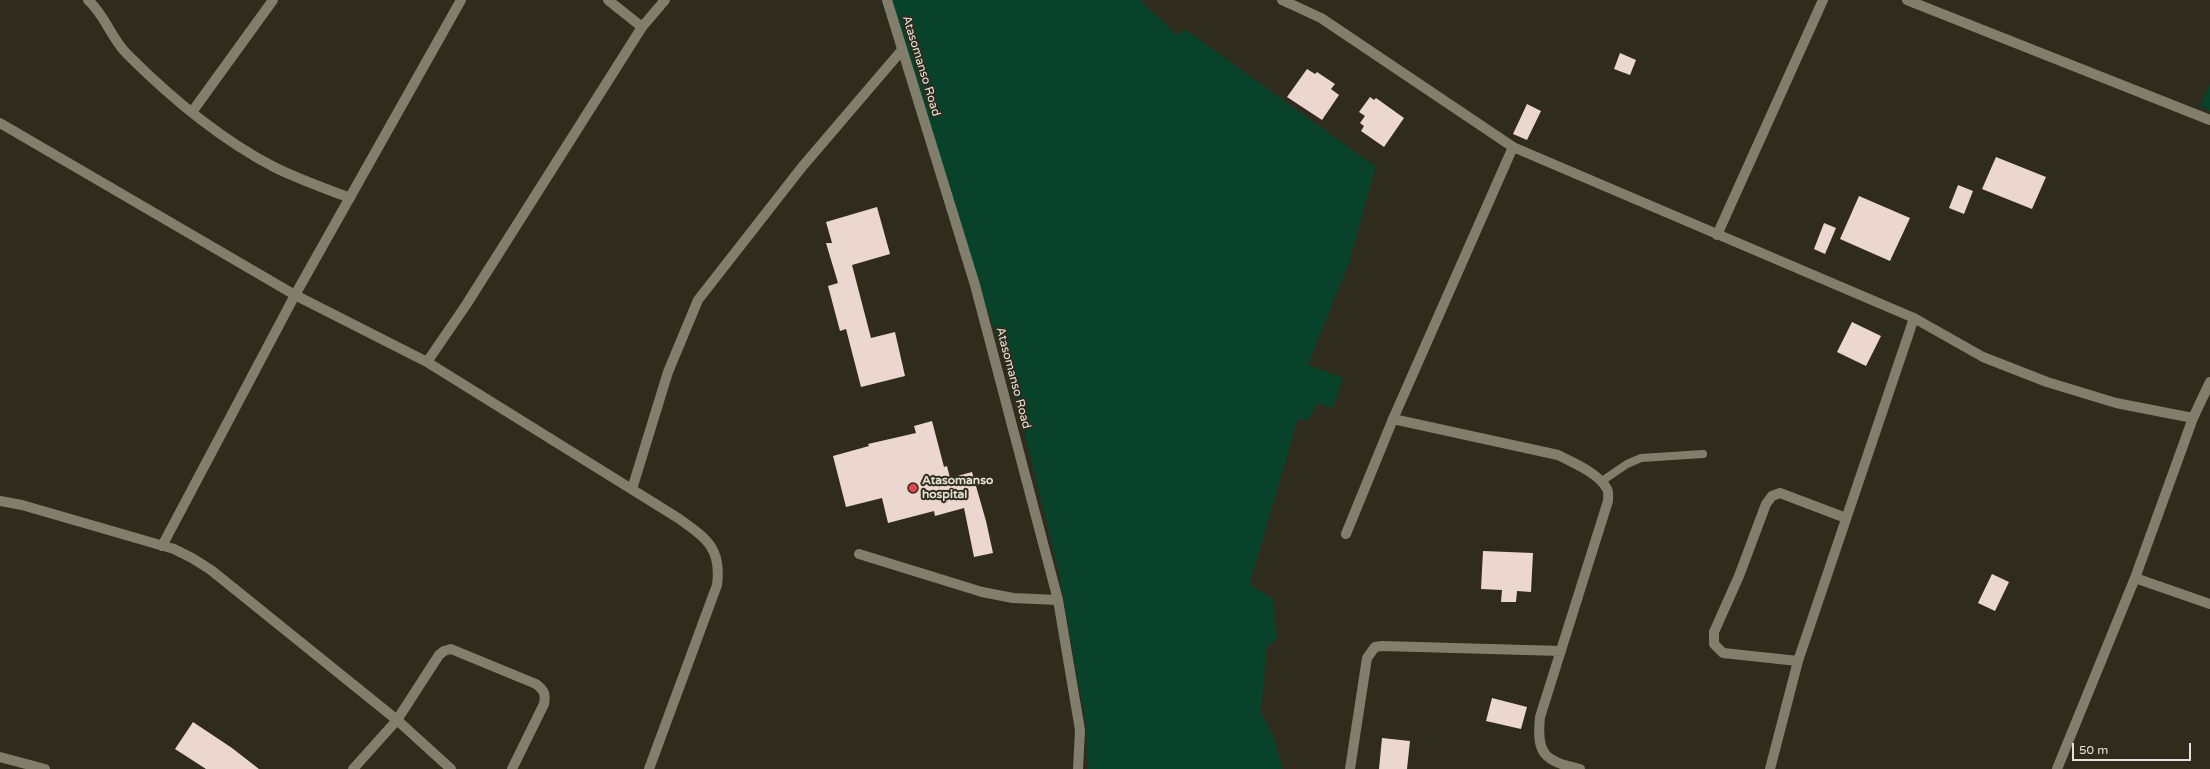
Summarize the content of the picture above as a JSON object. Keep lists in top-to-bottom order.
{
  "streets": {
    "street": ["Atasomanso Road"]
  },
  "places": ["Atasomanso hospital"],
  "scale_bar": "50 m"
}
